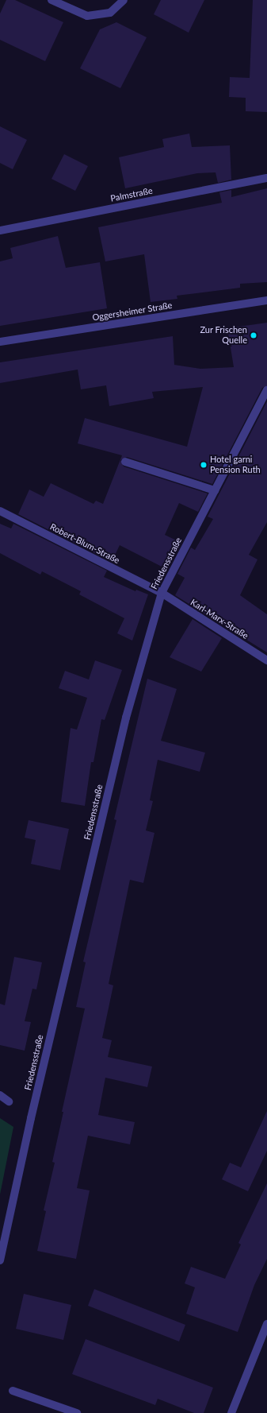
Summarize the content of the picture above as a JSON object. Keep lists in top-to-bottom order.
{
  "streets": {
    "street": [
      "Palmstraße",
      "Oggersheimer Straße",
      "Robert-Blum-Straße",
      "Friedensstraße",
      "Karl-Marx-Straße"
    ]
  },
  "crossings": [
    ["Robert-Blum-Straße", "Friedensstraße"],
    ["Robert-Blum-Straße", "Karl-Marx-Straße"],
    ["Friedensstraße", "Karl-Marx-Straße"]
  ],
  "places": ["Zur Frischen Quelle", "Hotel garni Pension Ruth"]
}
